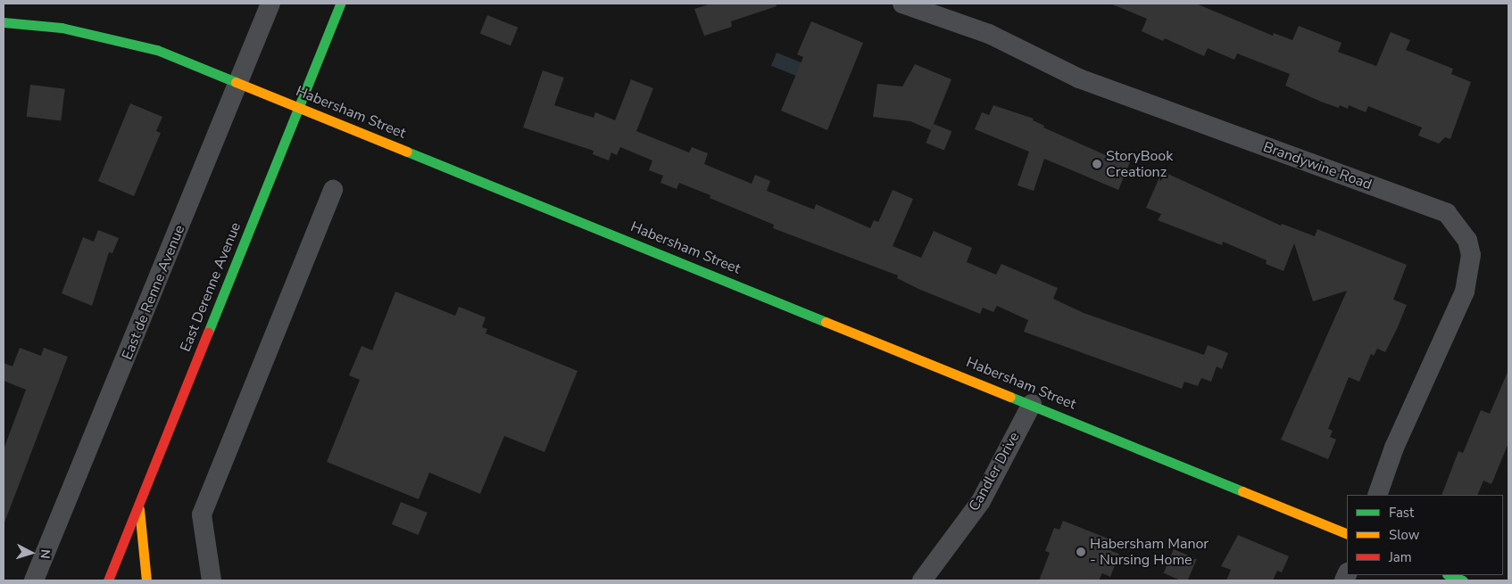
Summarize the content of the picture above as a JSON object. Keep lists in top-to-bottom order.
{
  "streets": {
    "main road": ["Habersham Street", "East Derenne Avenue"],
    "street": ["Brandywine Road", "East de Renne Avenue", "Candler Drive"]
  },
  "crossings": [
    ["Habersham Street", "East Derenne Avenue"],
    ["Habersham Street", "East de Renne Avenue"],
    ["Habersham Street", "Candler Drive"]
  ],
  "places": ["StoryBook Creationz", "Habersham Manor - Nursing Home"],
  "legend": ["Fast", "Slow", "Jam"],
  "north": "right"
}
